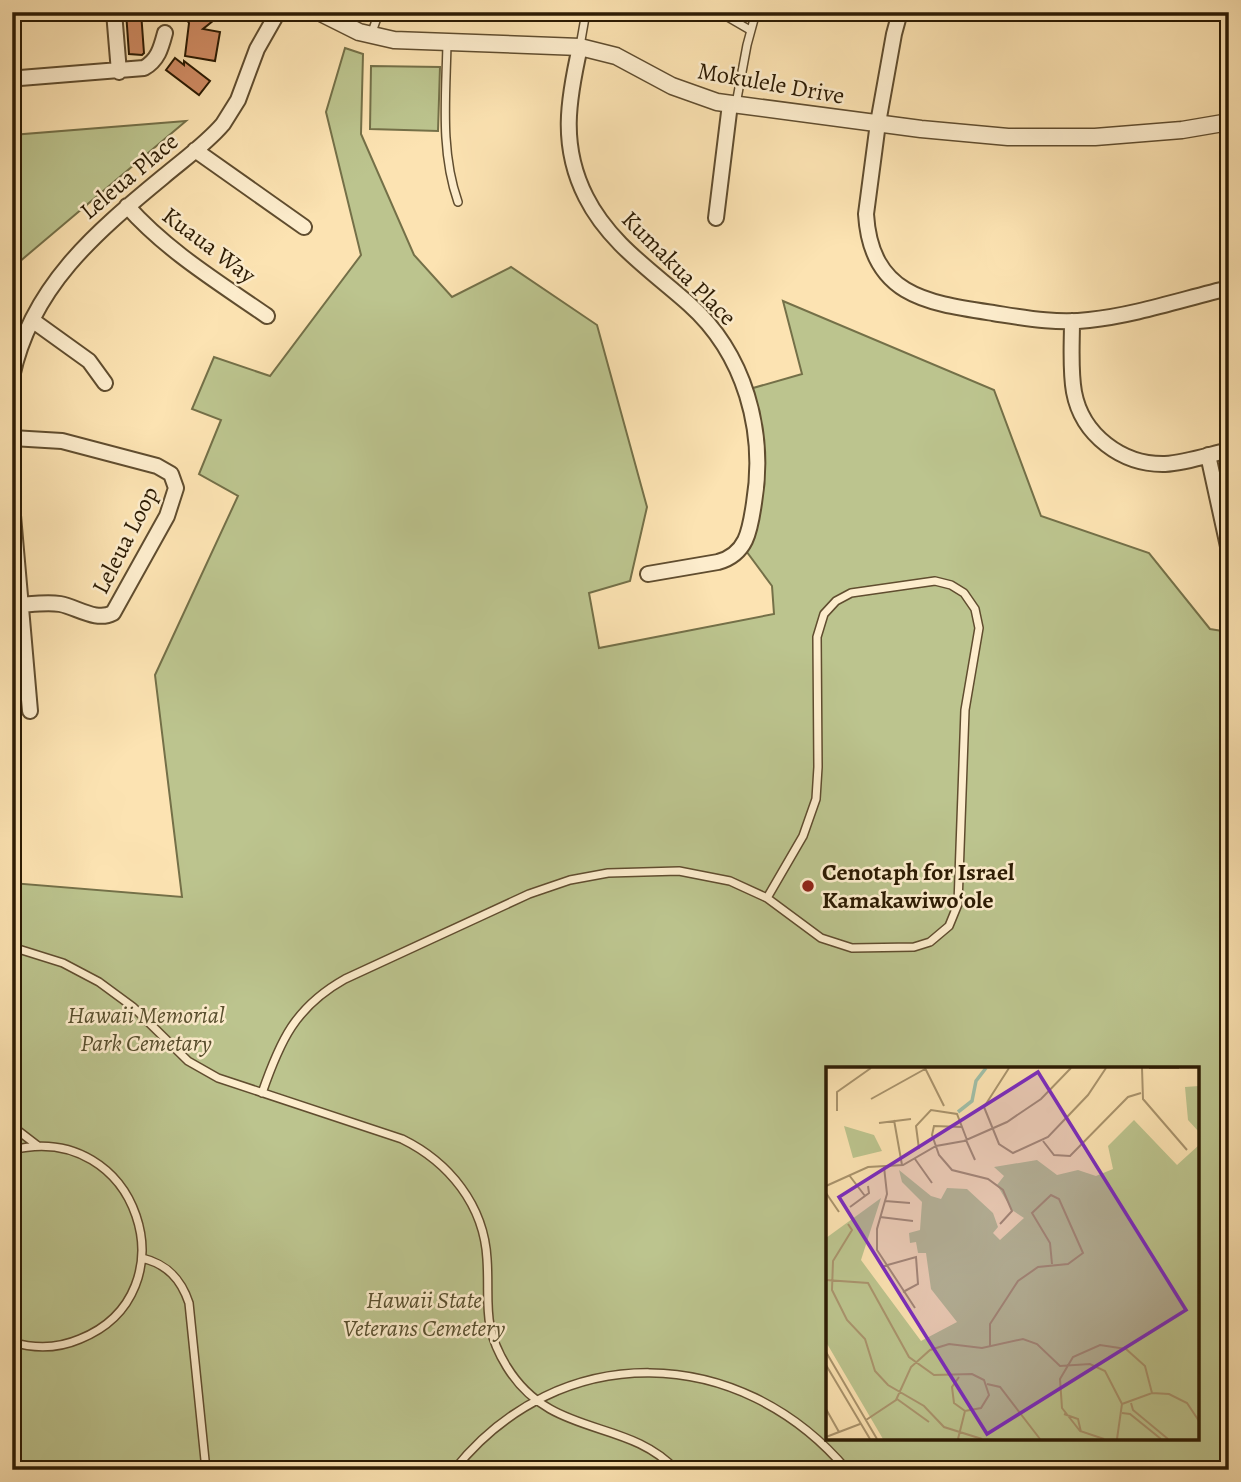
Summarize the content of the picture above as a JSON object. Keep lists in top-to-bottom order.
{
  "streets": {
    "street": [
      "Mokulele Drive",
      "Leleua Place",
      "Kuaua Way",
      "Kumakua Place",
      "Leleua Loop"
    ]
  },
  "crossings": [
    ["Mokulele Drive", "Kumakua Place"],
    ["Leleua Place", "Kuaua Way"]
  ],
  "parks": ["Hawaii Memorial Park Cemetary", "Hawaii State Veterans Cemetery"],
  "places": ["Cenotaph for Israel Kamakawiwoʻole"]
}
